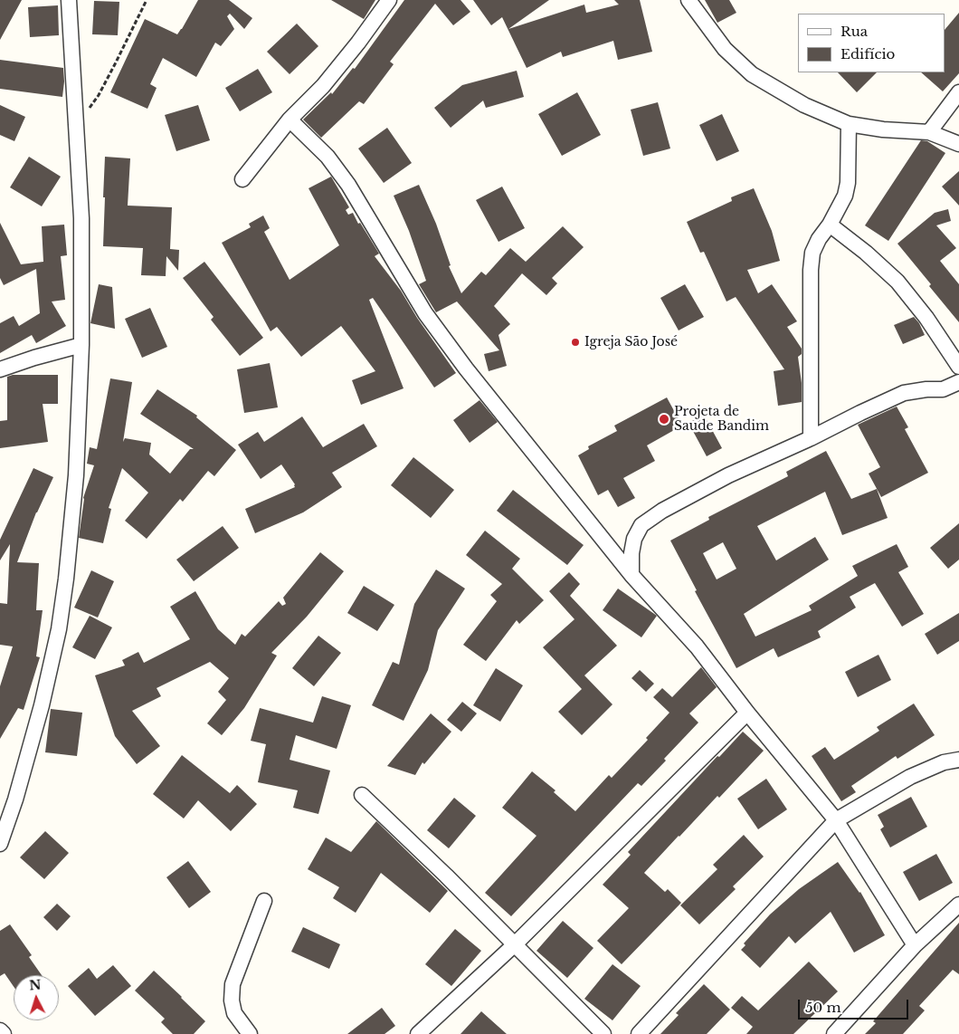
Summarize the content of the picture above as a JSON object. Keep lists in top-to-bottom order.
{
  "places": ["Igreja São José", "Projeta de Saude Bandim"],
  "legend": ["Rua", "Edifício"],
  "scale_bar": "50 m",
  "north": "top"
}
